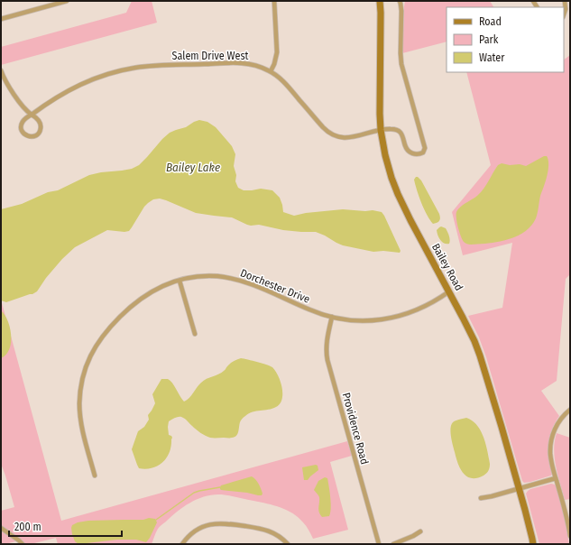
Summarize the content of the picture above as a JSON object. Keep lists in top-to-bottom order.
{
  "streets": {
    "main road": ["Bailey Road"],
    "street": ["Salem Drive West", "Dorchester Drive", "Providence Road"]
  },
  "crossings": [
    ["Salem Drive West", "Bailey Road"],
    ["Bailey Road", "Dorchester Drive"],
    ["Dorchester Drive", "Providence Road"]
  ],
  "water": ["Bailey Lake"],
  "legend": ["Road", "Park", "Water"],
  "scale_bar": "200 m"
}
